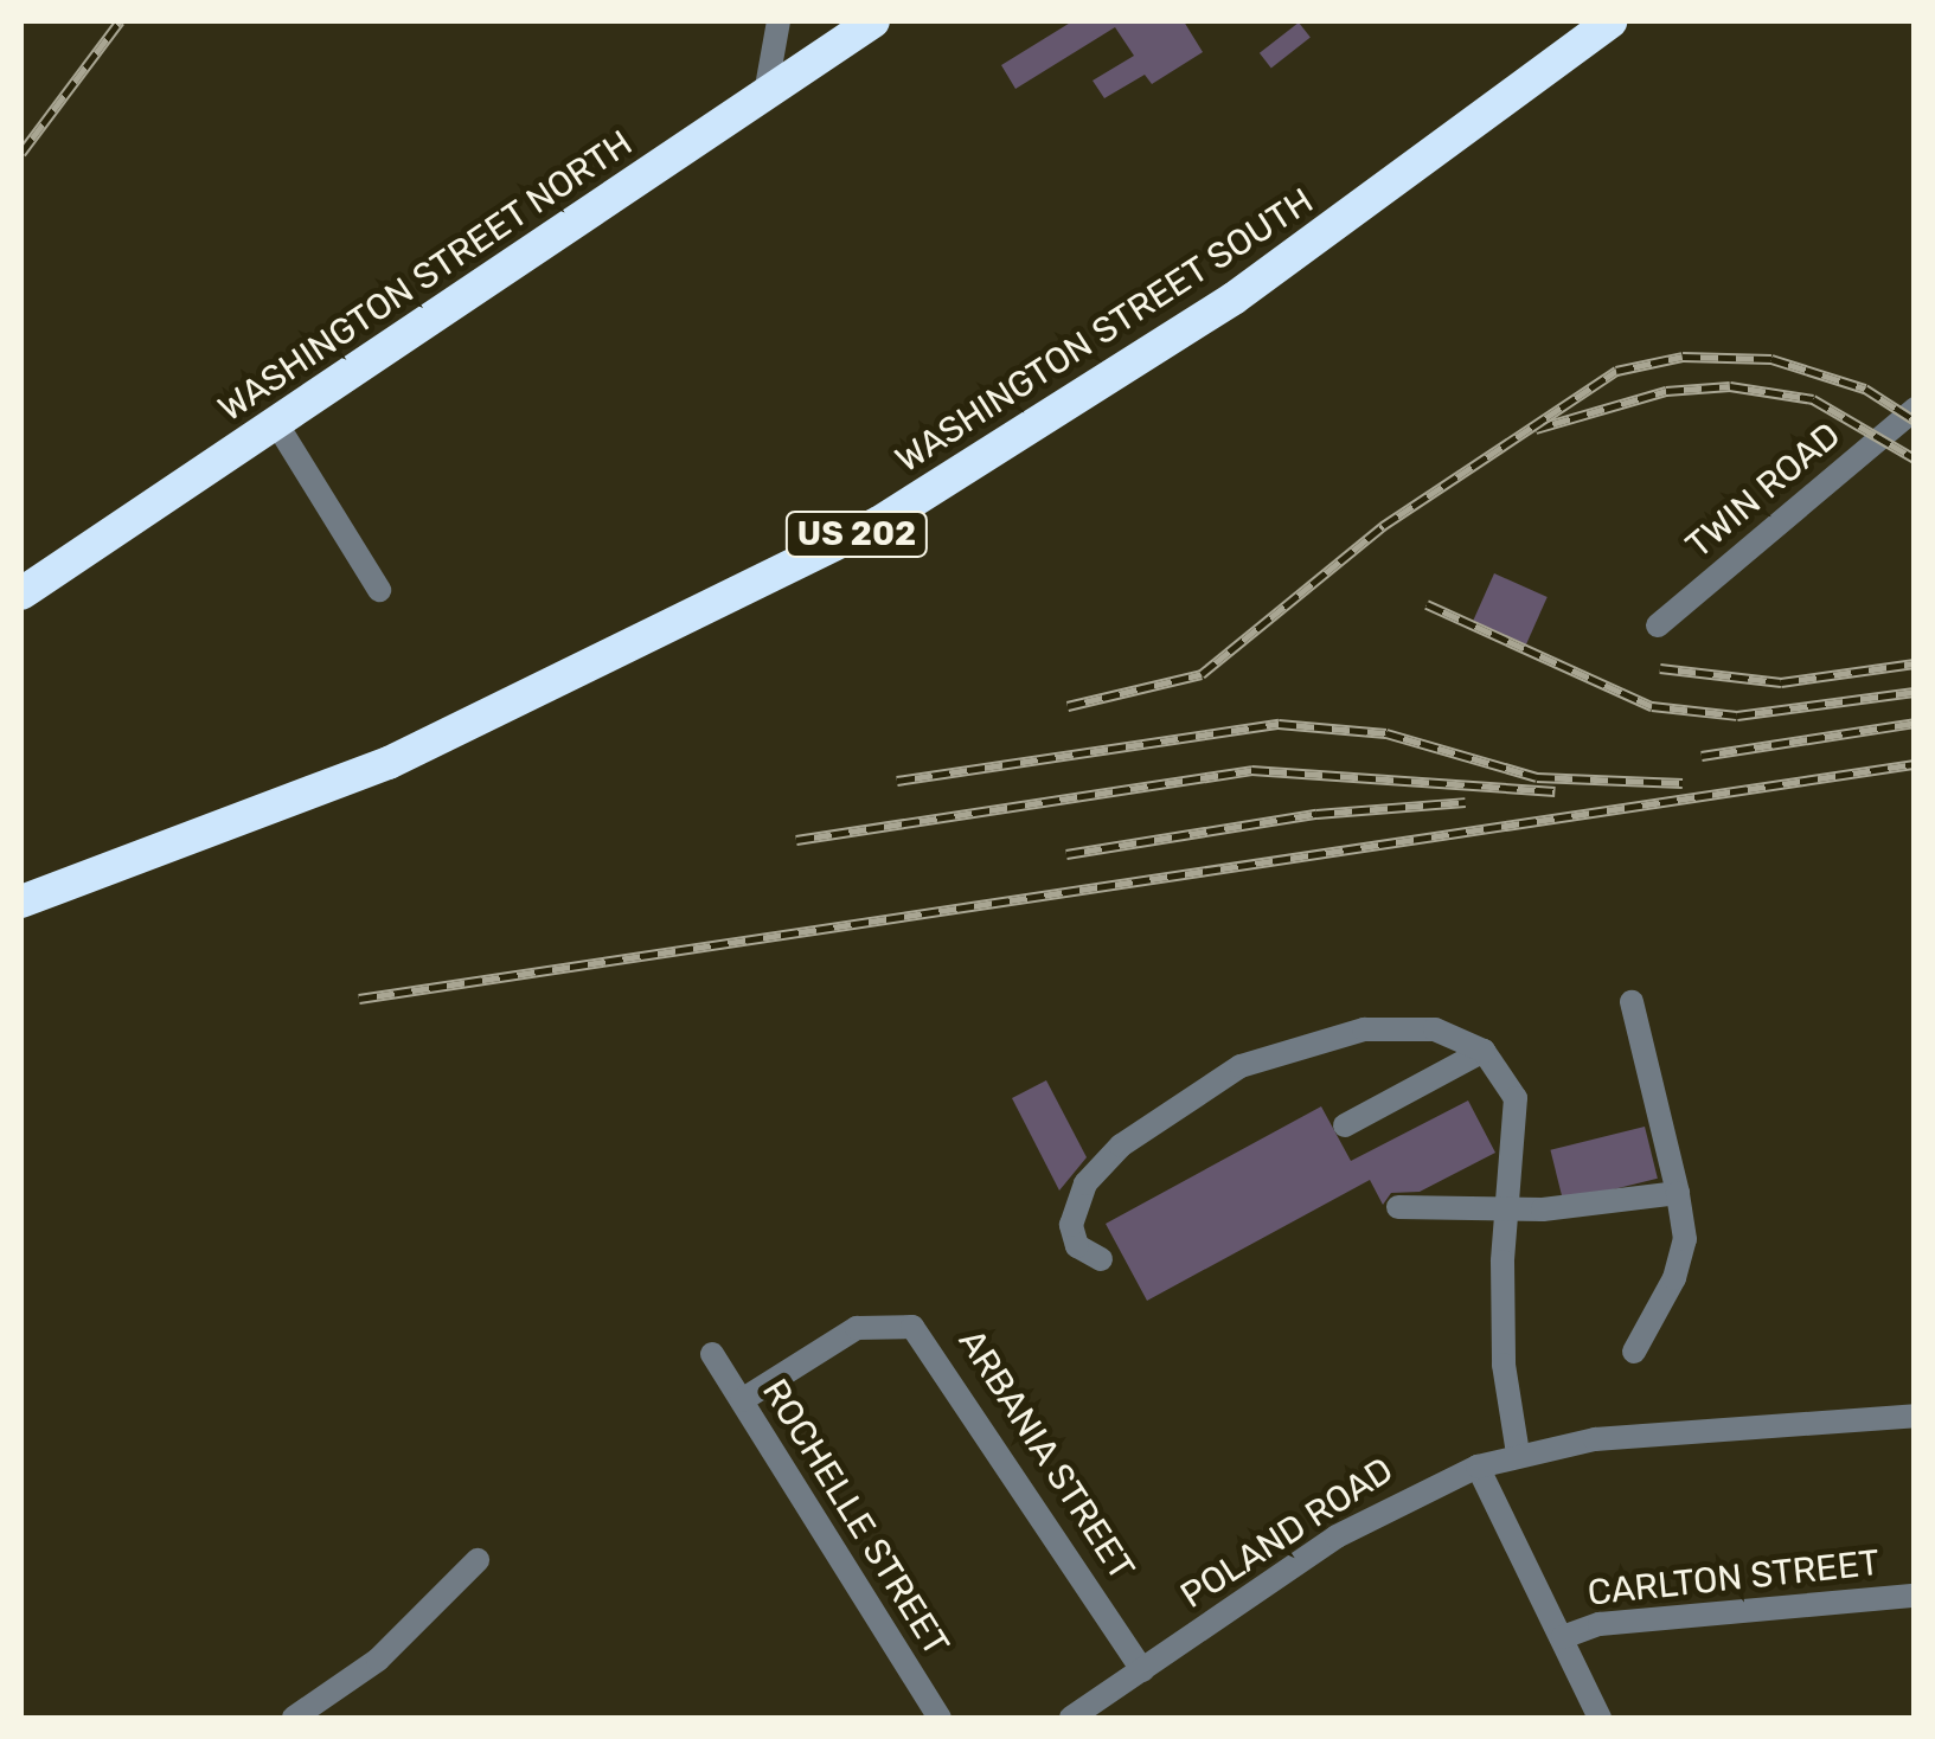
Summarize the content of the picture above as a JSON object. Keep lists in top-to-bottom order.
{
  "streets": {
    "highway": ["WASHINGTON STREET NORTH", "WASHINGTON STREET SOUTH", "US 202"],
    "street": [
      "TWIN ROAD",
      "ARBANIA STREET",
      "ROCHELLE STREET",
      "POLAND ROAD",
      "CARLTON STREET"
    ]
  },
  "crossings": [
    ["ARBANIA STREET", "ROCHELLE STREET"],
    ["ARBANIA STREET", "POLAND ROAD"]
  ]
}
